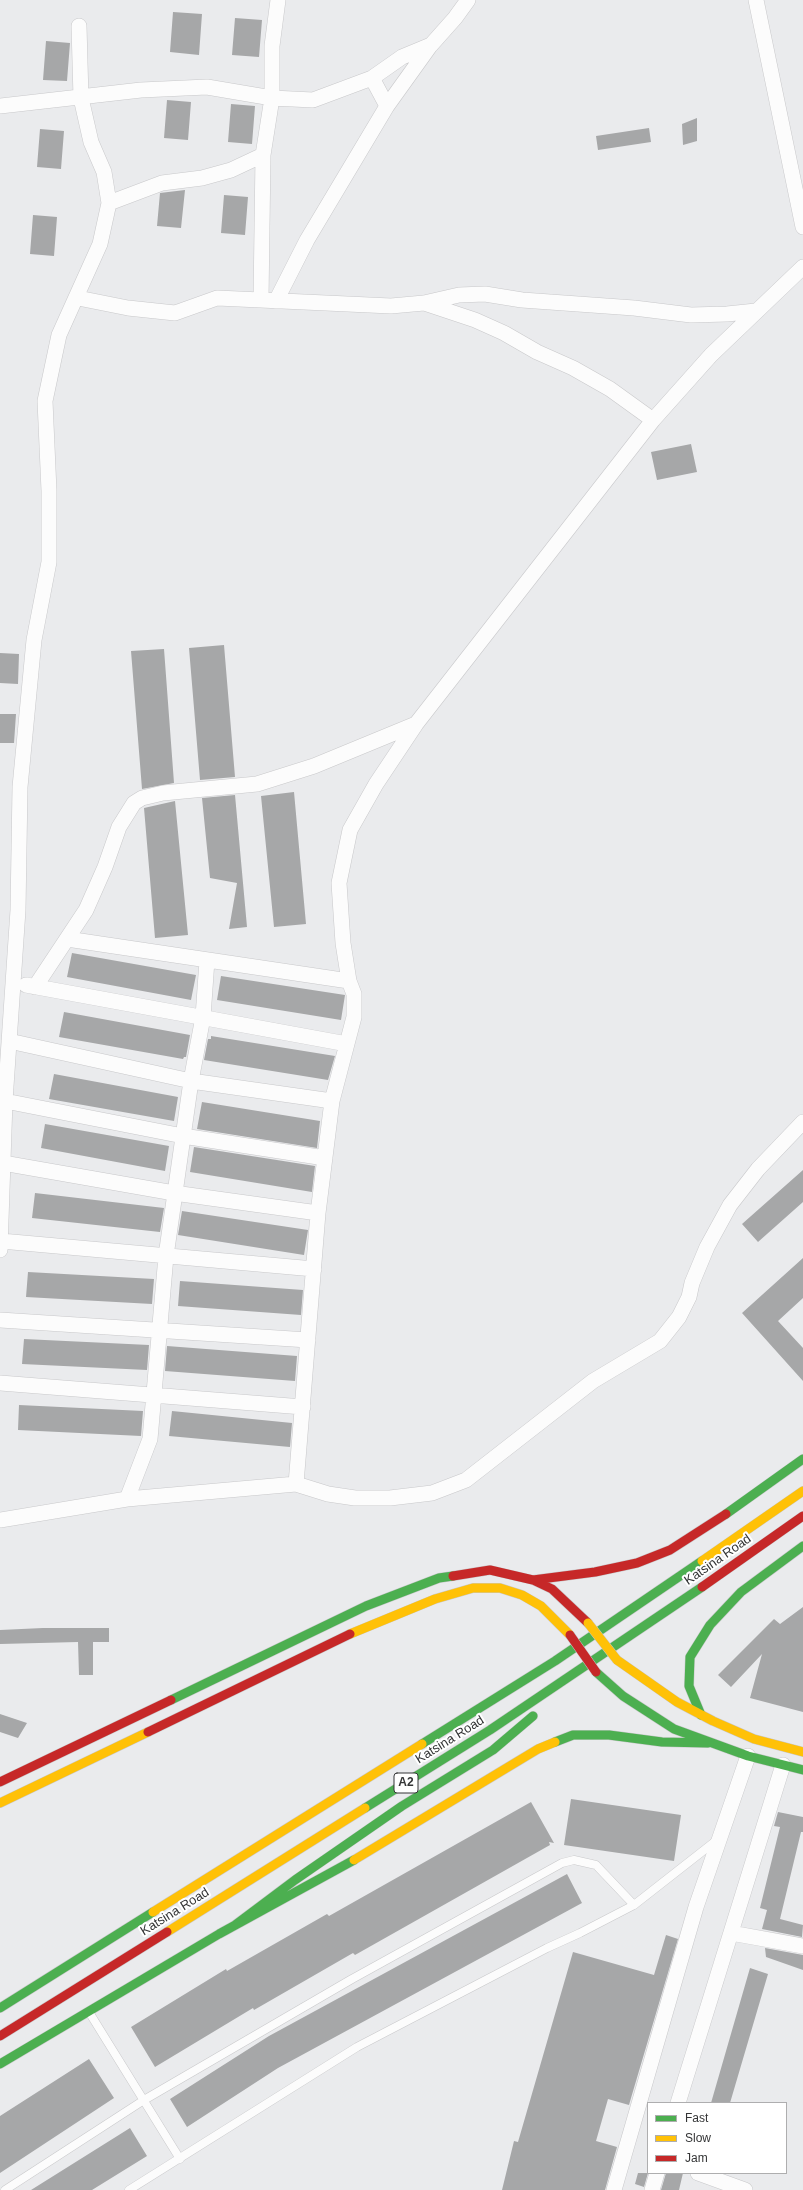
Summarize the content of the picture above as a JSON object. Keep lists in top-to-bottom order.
{
  "streets": {
    "main road": ["Katsina Road", "A2"]
  },
  "legend": ["Fast", "Slow", "Jam"]
}
